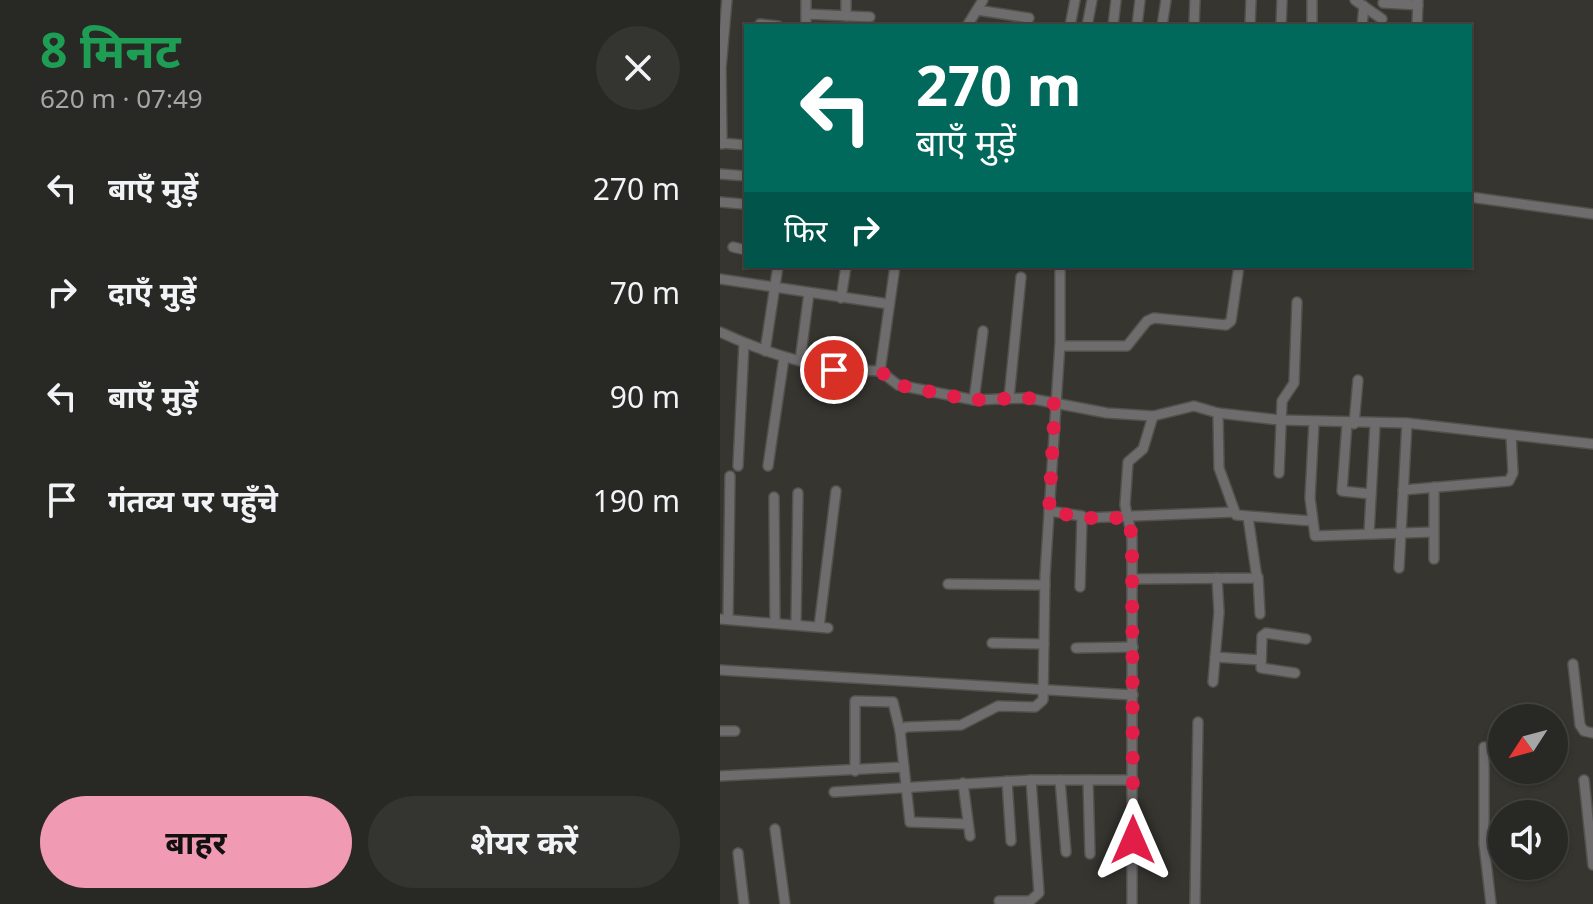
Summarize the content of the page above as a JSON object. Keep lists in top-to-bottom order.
{
  "north": "bottom left",
  "page": {
    "heading": ["8 मिनट", "620 m · 07:49"],
    "turn": ["270 m", "बाएँ मुड़ें"],
    "list": [
      {
        "name": "बाएँ मुड़ें",
        "value": "270 m"
      },
      {
        "name": "दाएँ मुड़ें",
        "value": "70 m"
      },
      {
        "name": "बाएँ मुड़ें",
        "value": "90 m"
      },
      {
        "name": "गंतव्य पर पहुँचे",
        "value": "190 m"
      }
    ],
    "then": "फिर",
    "buttons": ["बाहर", "शेयर करें"]
  }
}
